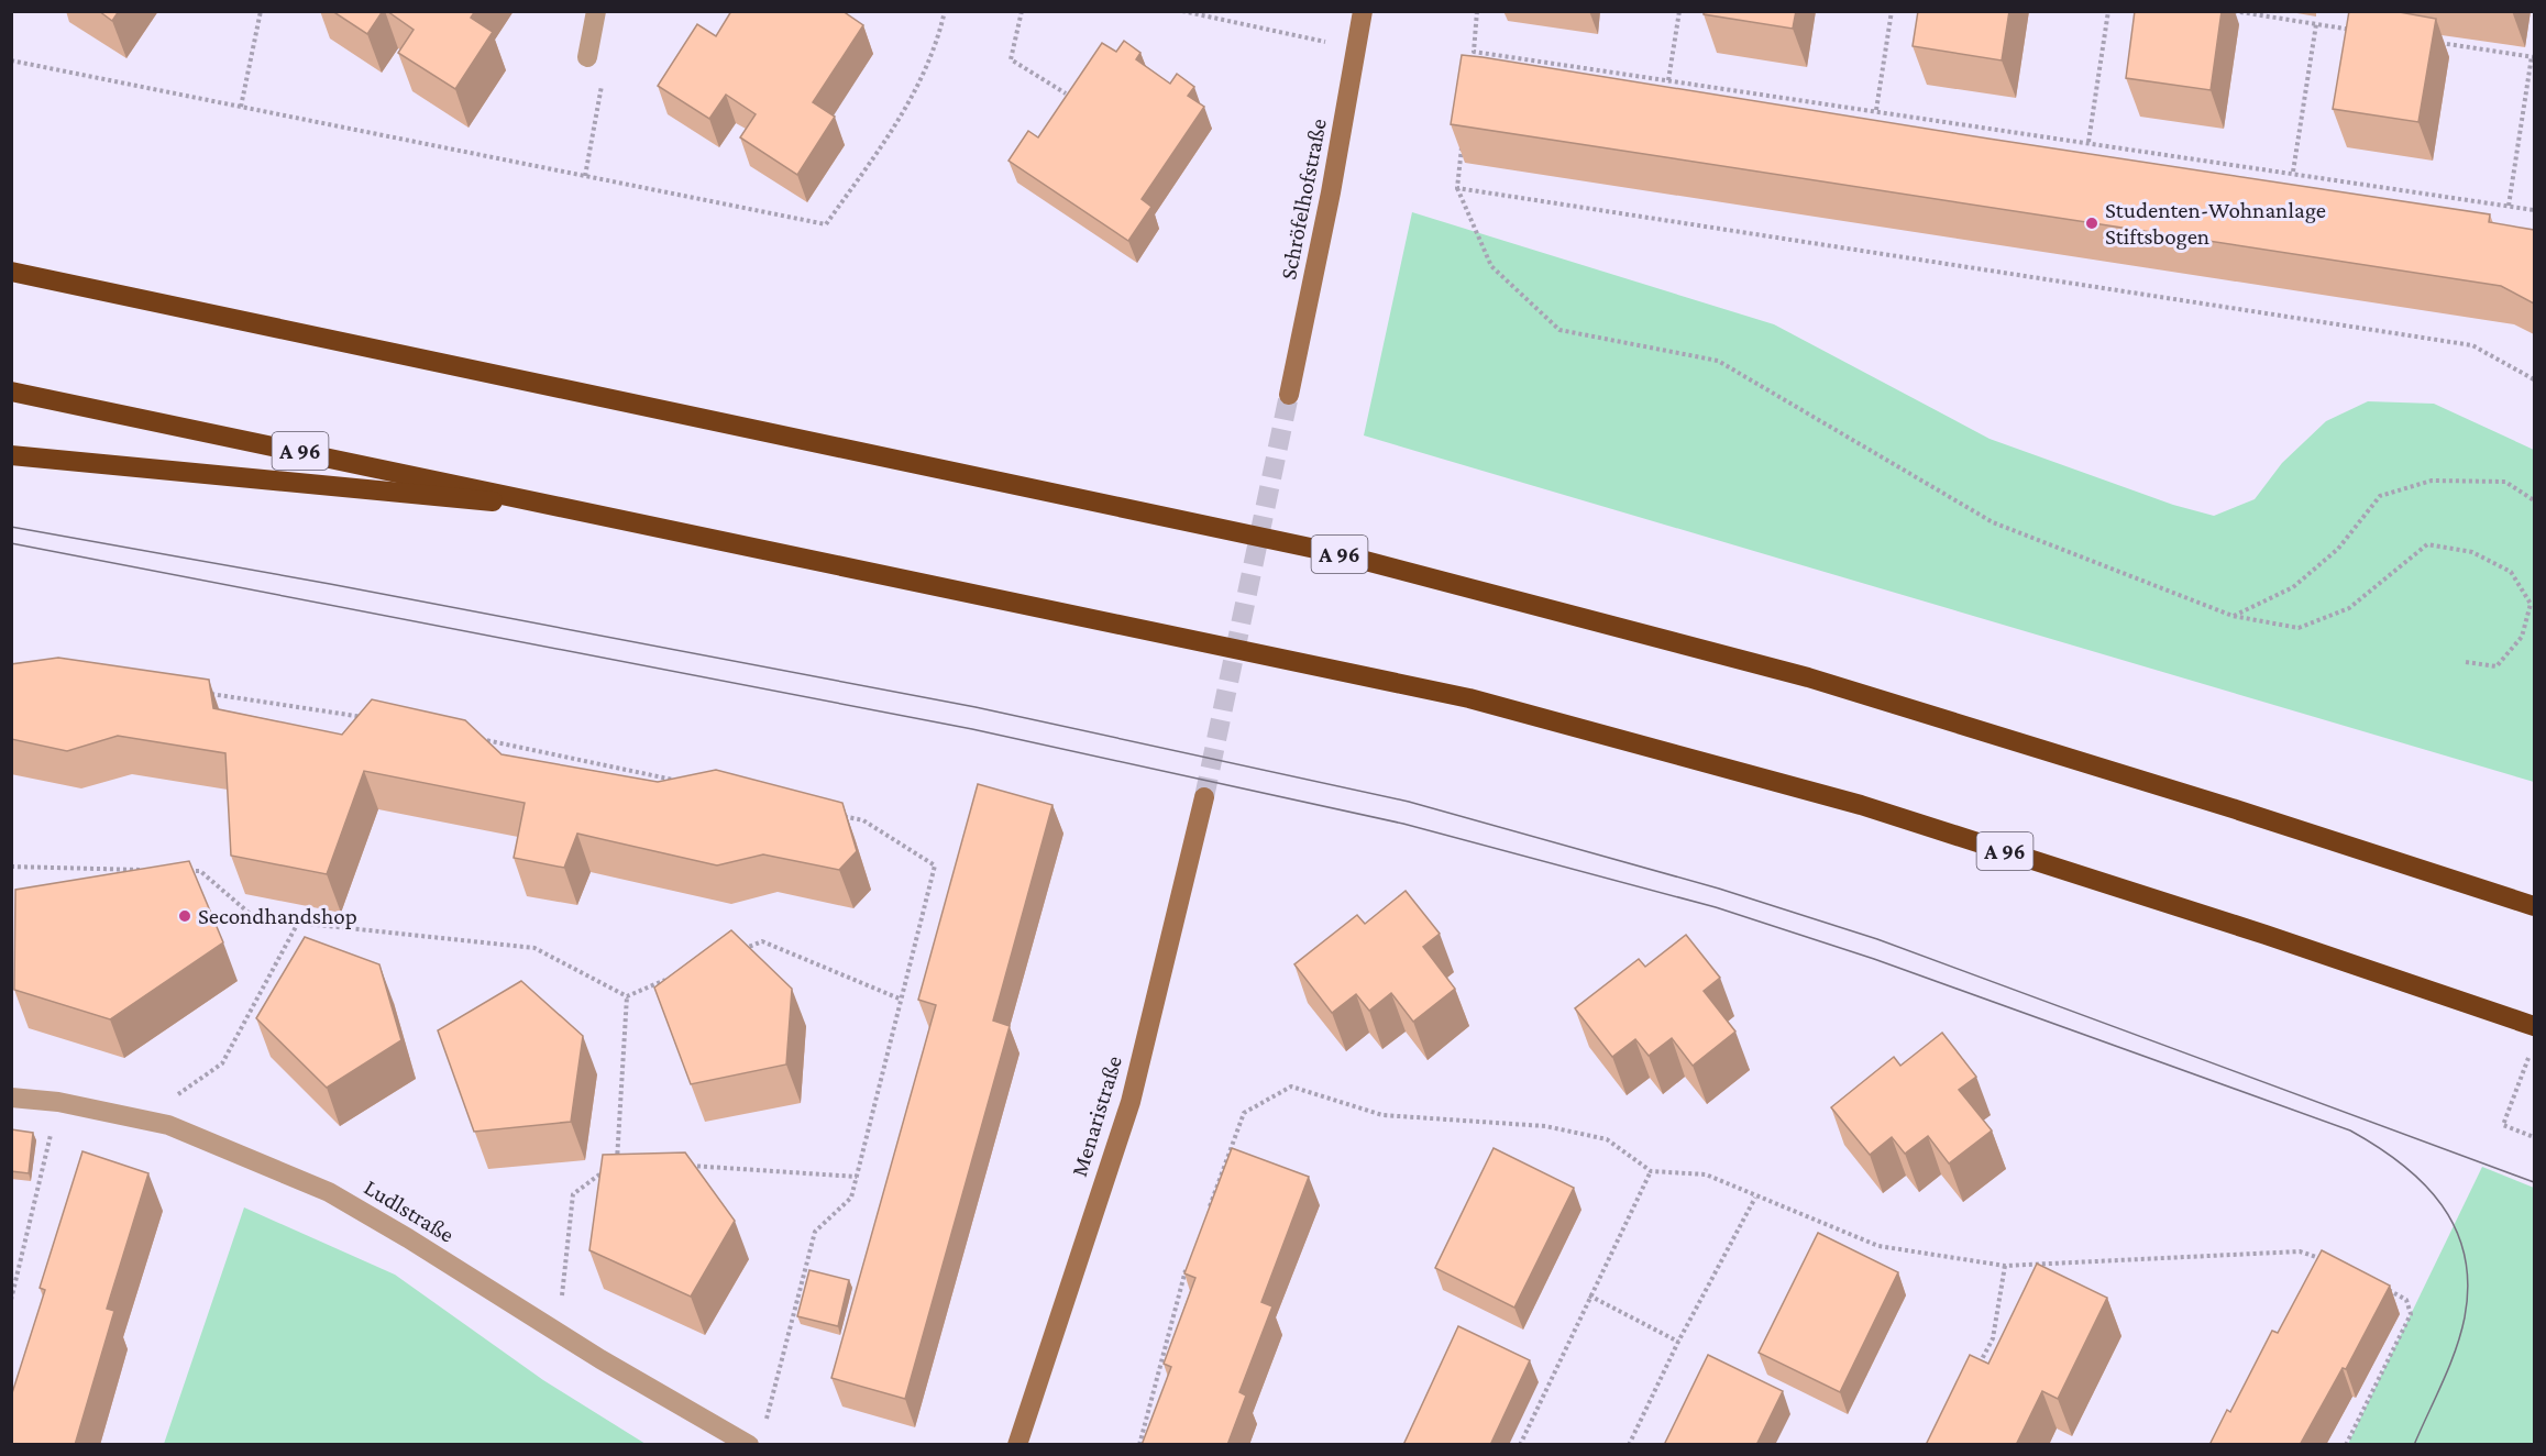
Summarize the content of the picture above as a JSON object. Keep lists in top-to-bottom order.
{
  "streets": {
    "highway": ["A 96"],
    "street": ["Schröfelhofstraße", "Menaristraße", "Ludlstraße"]
  },
  "places": ["Studenten-Wohnanlage Stiftsbogen", "Secondhandshop"]
}
